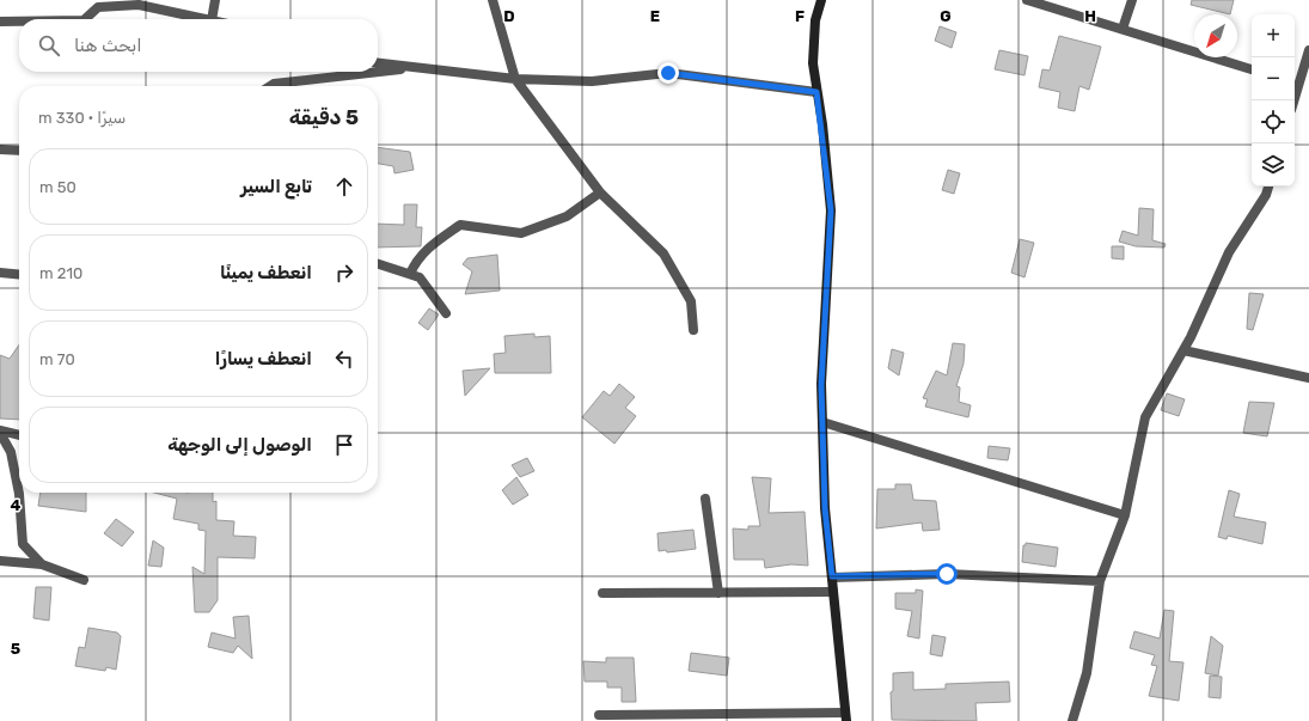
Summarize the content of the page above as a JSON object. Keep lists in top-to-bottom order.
{
  "north": "bottom left",
  "page": {
    "map_buttons": ["+", "−"],
    "search": "ابحث هنا",
    "heading": ["5 دقيقة", "سيرًا · 330 m"],
    "list": [
      ["تابع السير", "50 m"],
      ["انعطف يمينًا", "210 m"],
      ["انعطف يسارًا", "70 m"],
      "الوصول إلى الوجهة"
    ]
  },
  "grid": {
    "columns": [
      "D",
      "E",
      "F",
      "G",
      "H"
    ],
    "rows": ["4", "5"]
  }
}
